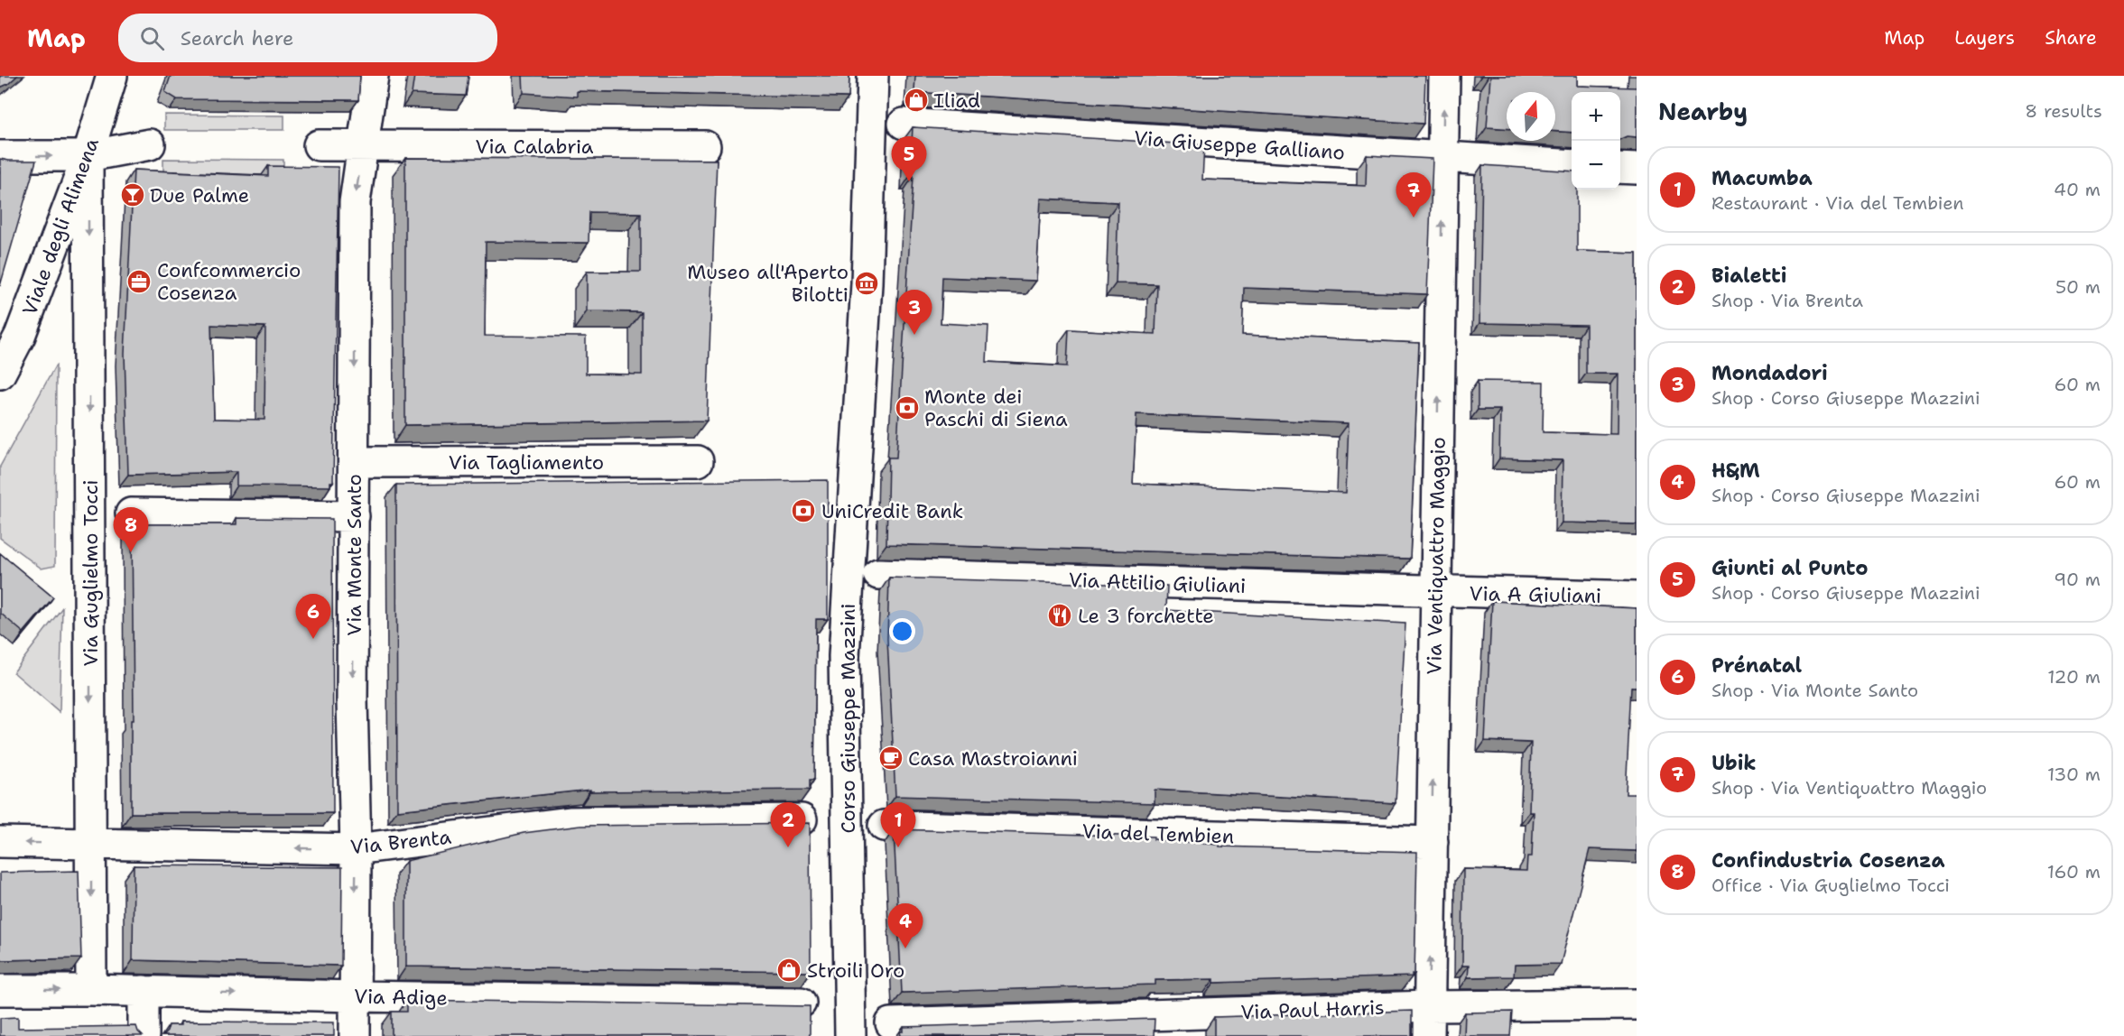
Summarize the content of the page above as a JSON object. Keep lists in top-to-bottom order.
{
  "streets": {
    "street": [
      "Via Giuseppe Galliano",
      "Via Calabria",
      "Viale degli Alimena",
      "Via Tagliamento",
      "Via Monte Santo",
      "Via Ventiquattro Maggio",
      "Via Guglielmo Tocci",
      "Via Attilio Giuliani",
      "Via A Giuliani",
      "Corso Giuseppe Mazzini",
      "Via del Tembien",
      "Via Brenta",
      "Via Adige",
      "Via Paul Harris"
    ]
  },
  "crossings": [
    ["Via Giuseppe Galliano", "Via Ventiquattro Maggio"],
    ["Via Calabria", "Via Monte Santo"],
    ["Viale degli Alimena", "Via Guglielmo Tocci"],
    ["Via Tagliamento", "Via Monte Santo"],
    ["Via Monte Santo", "Via Brenta"],
    ["Via Monte Santo", "Via Adige"],
    ["Via Ventiquattro Maggio", "Via Attilio Giuliani"],
    ["Via Ventiquattro Maggio", "Via A Giuliani"],
    ["Via Ventiquattro Maggio", "Via del Tembien"],
    ["Via Ventiquattro Maggio", "Via Paul Harris"],
    ["Via Guglielmo Tocci", "Via Brenta"],
    ["Via Guglielmo Tocci", "Via Adige"],
    ["Via Attilio Giuliani", "Via A Giuliani"]
  ],
  "one_way": [
    "Via Monte Santo",
    "Via Ventiquattro Maggio",
    "Via Guglielmo Tocci",
    "Via Brenta",
    "Via Adige"
  ],
  "places": {
    "shop": ["Iliad", "Stroili Oro"],
    "bar": ["Due Palme"],
    "office": ["Confcommercio Cosenza"],
    "museum": ["Museo all'Aperto Bilotti"],
    "bank": ["Monte dei Paschi di Siena", "UniCredit Bank"],
    "restaurant": ["Le 3 forchette"],
    "cafe": ["Casa Mastroianni"]
  },
  "north": "top",
  "page": {
    "header": "Map",
    "search": "Search here",
    "nav": ["Map", "Layers", "Share"],
    "heading": ["Nearby", "8 results"],
    "map_buttons": ["+", "−"],
    "pins": [
      "5",
      "7",
      "3",
      "8",
      "6",
      "1",
      "2",
      "4"
    ],
    "list": [
      {
        "mark": "1",
        "name": "Macumba",
        "note": "Restaurant · Via del Tembien",
        "value": "40 m"
      },
      {
        "mark": "2",
        "name": "Bialetti",
        "note": "Shop · Via Brenta",
        "value": "50 m"
      },
      {
        "mark": "3",
        "name": "Mondadori",
        "note": "Shop · Corso Giuseppe Mazzini",
        "value": "60 m"
      },
      {
        "mark": "4",
        "name": "H&M",
        "note": "Shop · Corso Giuseppe Mazzini",
        "value": "60 m"
      },
      {
        "mark": "5",
        "name": "Giunti al Punto",
        "note": "Shop · Corso Giuseppe Mazzini",
        "value": "90 m"
      },
      {
        "mark": "6",
        "name": "Prénatal",
        "note": "Shop · Via Monte Santo",
        "value": "120 m"
      },
      {
        "mark": "7",
        "name": "Ubik",
        "note": "Shop · Via Ventiquattro Maggio",
        "value": "130 m"
      },
      {
        "mark": "8",
        "name": "Confindustria Cosenza",
        "note": "Office · Via Guglielmo Tocci",
        "value": "160 m"
      }
    ]
  }
}
